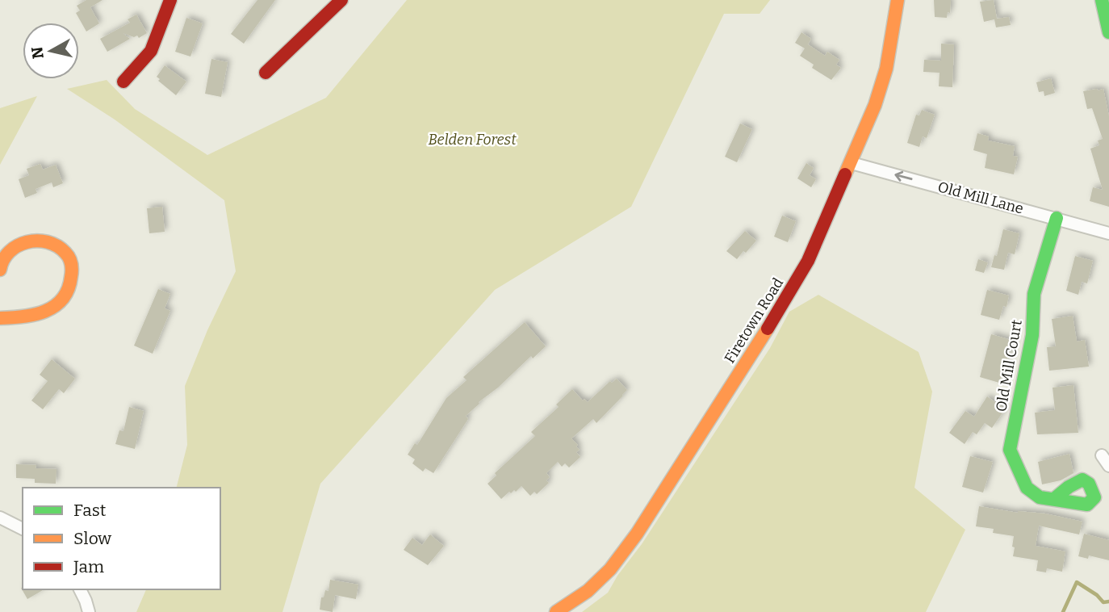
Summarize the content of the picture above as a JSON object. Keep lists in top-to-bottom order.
{
  "streets": {
    "street": ["Old Mill Lane", "Firetown Road", "Old Mill Court"]
  },
  "crossings": [
    ["Old Mill Lane", "Firetown Road"],
    ["Old Mill Lane", "Old Mill Court"]
  ],
  "one_way": ["Old Mill Lane"],
  "parks": ["Belden Forest"],
  "legend": ["Fast", "Slow", "Jam"],
  "north": "left"
}
